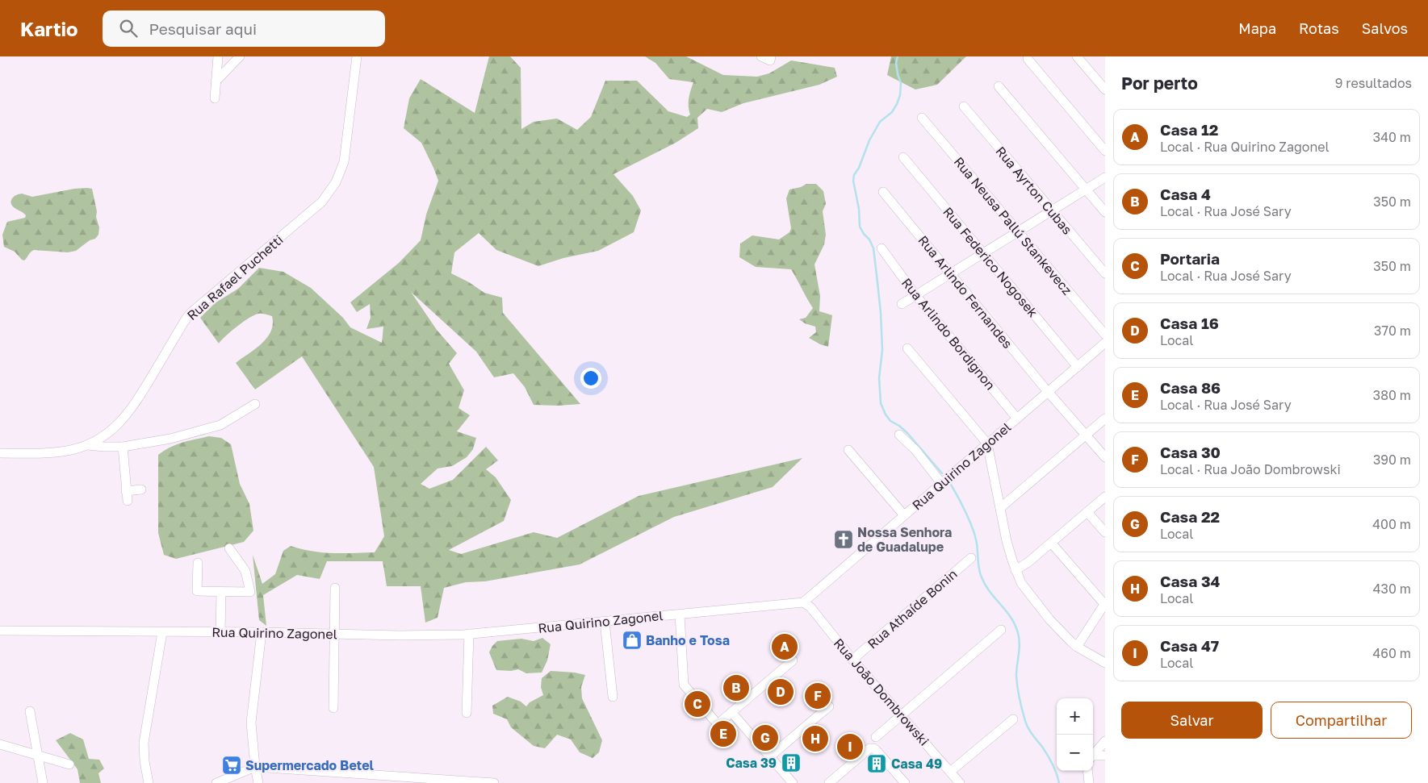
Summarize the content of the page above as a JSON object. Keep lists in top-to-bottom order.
{
  "streets": {
    "street": [
      "Rua Ayrton Cubas",
      "Rua Neusa Pallú Stankevecz",
      "Rua Federico Nogosek",
      "Rua Rafael Puchetti",
      "Rua Arlindo Fernandes",
      "Rua Arlindo Bordignon",
      "Rua Quirino Zagonel",
      "Rua Athaíde Bonin",
      "Rua João Dombrowski"
    ]
  },
  "crossings": [
    ["Rua Federico Nogosek", "Rua Quirino Zagonel"],
    ["Rua Arlindo Fernandes", "Rua Quirino Zagonel"],
    ["Rua Arlindo Bordignon", "Rua Quirino Zagonel"],
    ["Rua Quirino Zagonel", "Rua João Dombrowski"],
    ["Rua Athaíde Bonin", "Rua João Dombrowski"]
  ],
  "places": {
    "church": ["Nossa Senhora de Guadalupe"],
    "shop": ["Banho e Tosa"],
    "building": ["Casa 39", "Casa 49"],
    "supermarket": ["Supermercado Betel"]
  },
  "page": {
    "header": "Kartio",
    "search": "Pesquisar aqui",
    "nav": ["Mapa", "Rotas", "Salvos"],
    "heading": ["Por perto", "9 resultados"],
    "list": [
      {
        "mark": "A",
        "name": "Casa 12",
        "note": "Local · Rua Quirino Zagonel",
        "value": "340 m"
      },
      {
        "mark": "B",
        "name": "Casa 4",
        "note": "Local · Rua José Sary",
        "value": "350 m"
      },
      {
        "mark": "C",
        "name": "Portaria",
        "note": "Local · Rua José Sary",
        "value": "350 m"
      },
      {
        "mark": "D",
        "name": "Casa 16",
        "note": "Local",
        "value": "370 m"
      },
      {
        "mark": "E",
        "name": "Casa 86",
        "note": "Local · Rua José Sary",
        "value": "380 m"
      },
      {
        "mark": "F",
        "name": "Casa 30",
        "note": "Local · Rua João Dombrowski",
        "value": "390 m"
      },
      {
        "mark": "G",
        "name": "Casa 22",
        "note": "Local",
        "value": "400 m"
      },
      {
        "mark": "H",
        "name": "Casa 34",
        "note": "Local",
        "value": "430 m"
      },
      {
        "mark": "I",
        "name": "Casa 47",
        "note": "Local",
        "value": "460 m"
      }
    ],
    "pins": [
      "A",
      "B",
      "D",
      "F",
      "C",
      "E",
      "G",
      "H",
      "I"
    ],
    "buttons": ["Salvar", "Compartilhar"],
    "map_buttons": ["+", "−"]
  }
}
